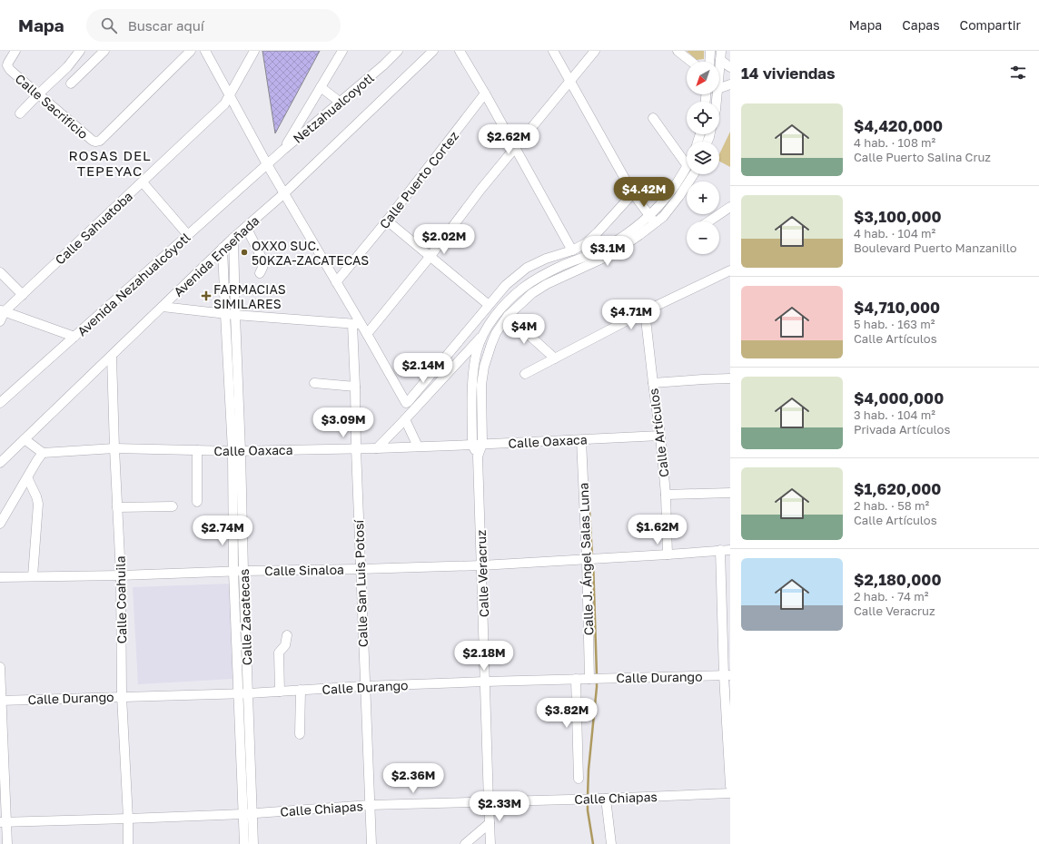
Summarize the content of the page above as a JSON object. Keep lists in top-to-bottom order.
{
  "streets": {
    "street": [
      "Calle Sacrificio",
      "Netzahualcoyotl",
      "Calle Puerto Cortez",
      "Calle Sahuatoba",
      "Avenida Enseñada",
      "Avenida Nezahualcóyotl",
      "Calle Artículos",
      "Calle Oaxaca",
      "Calle J. Ángel Salas Luna",
      "Calle Sinaloa",
      "Calle Veracruz",
      "Calle San Luis Potosí",
      "Calle Coahuila",
      "Calle Zacatecas",
      "Calle Durango",
      "Calle Chiapas"
    ]
  },
  "crossings": [
    ["Netzahualcoyotl", "Avenida Nezahualcóyotl"],
    ["Avenida Enseñada", "Calle Coahuila"],
    ["Avenida Enseñada", "Calle Zacatecas"],
    ["Calle Artículos", "Calle Oaxaca"],
    ["Calle Artículos", "Calle Sinaloa"],
    ["Calle Oaxaca", "Calle J. Ángel Salas Luna"],
    ["Calle Oaxaca", "Calle Veracruz"],
    ["Calle Oaxaca", "Calle San Luis Potosí"],
    ["Calle Oaxaca", "Calle Coahuila"],
    ["Calle Oaxaca", "Calle Zacatecas"],
    ["Calle J. Ángel Salas Luna", "Calle Sinaloa"],
    ["Calle J. Ángel Salas Luna", "Calle Durango"],
    ["Calle Sinaloa", "Calle Veracruz"],
    ["Calle Sinaloa", "Calle San Luis Potosí"],
    ["Calle Sinaloa", "Calle Coahuila"],
    ["Calle Sinaloa", "Calle Zacatecas"],
    ["Calle Veracruz", "Calle Durango"],
    ["Calle Veracruz", "Calle Chiapas"],
    ["Calle San Luis Potosí", "Calle Durango"],
    ["Calle San Luis Potosí", "Calle Chiapas"],
    ["Calle Coahuila", "Calle Durango"],
    ["Calle Coahuila", "Calle Chiapas"],
    ["Calle Zacatecas", "Calle Durango"],
    ["Calle Zacatecas", "Calle Chiapas"]
  ],
  "districts": ["ROSAS DEL TEPEYAC"],
  "places": {
    "other": ["OXXO SUC. 50KZA-ZACATECAS"],
    "health": ["FARMACIAS SIMILARES"]
  },
  "north": "bottom left",
  "page": {
    "header": "Mapa",
    "search": "Buscar aquí",
    "nav": ["Mapa", "Capas", "Compartir"],
    "heading": "14 viviendas",
    "map_buttons": ["+", "−"],
    "list": [
      {
        "name": "$4,420,000",
        "note": "4 hab. · 108 m² · Calle Puerto Salina Cruz"
      },
      {
        "name": "$3,100,000",
        "note": "4 hab. · 104 m² · Boulevard Puerto Manzanillo"
      },
      {
        "name": "$4,710,000",
        "note": "5 hab. · 163 m² · Calle Artículos"
      },
      {
        "name": "$4,000,000",
        "note": "3 hab. · 104 m² · Privada Artículos"
      },
      {
        "name": "$1,620,000",
        "note": "2 hab. · 58 m² · Calle Artículos"
      },
      {
        "name": "$2,180,000",
        "note": "2 hab. · 74 m² · Calle Veracruz"
      }
    ],
    "price": [
      "$2.62M",
      "$4.42M",
      "$2.02M",
      "$3.1M",
      "$4.71M",
      "$4M",
      "$2.14M",
      "$3.09M",
      "$1.62M",
      "$2.74M",
      "$2.18M",
      "$3.82M",
      "$2.36M",
      "$2.33M"
    ]
  }
}
